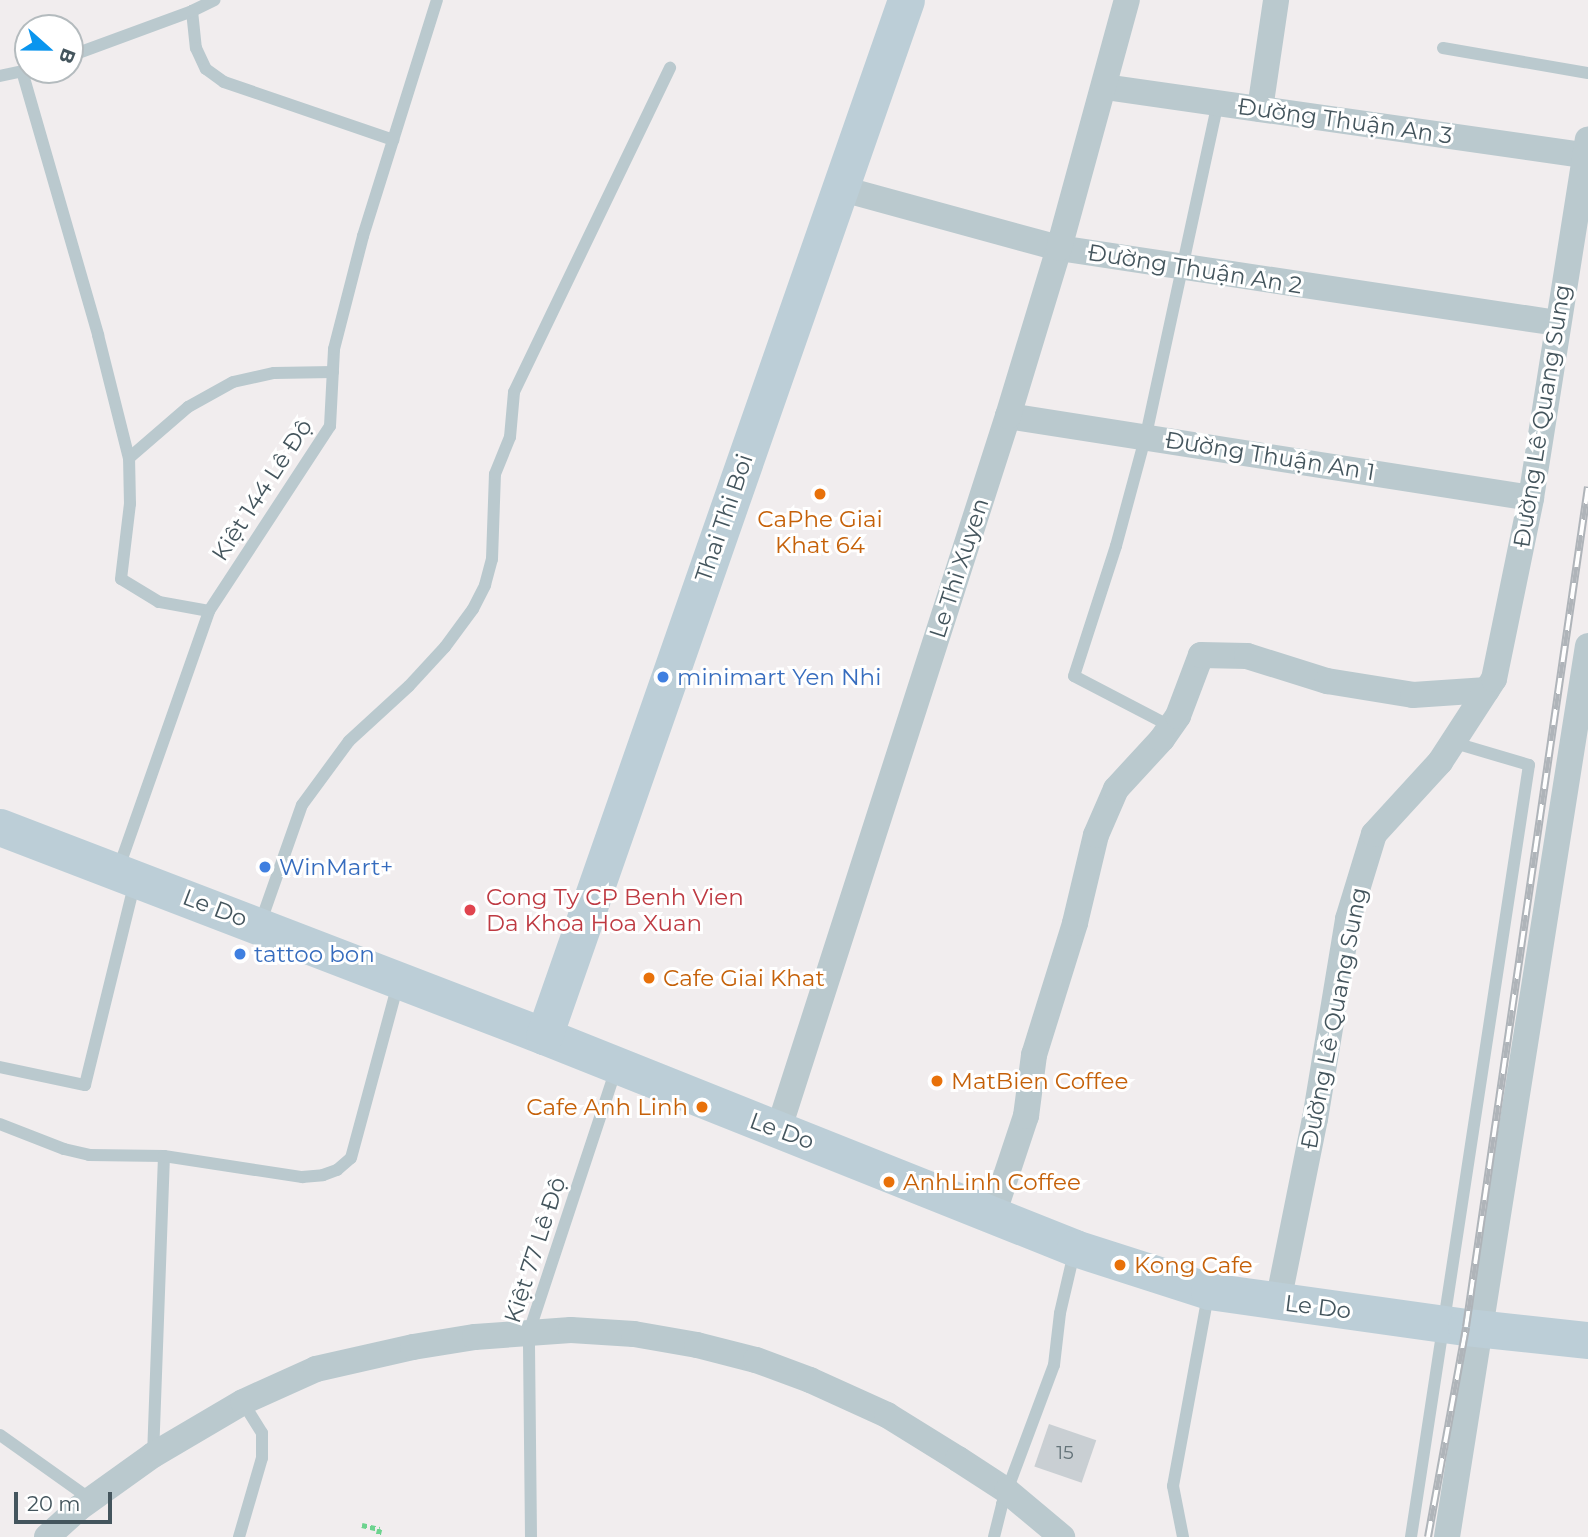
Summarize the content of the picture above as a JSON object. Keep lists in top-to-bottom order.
{
  "streets": {
    "street": [
      "Đường Thuận An 3",
      "Đường Thuận An 2",
      "Đường Lê Quang Sung",
      "Đường Thuận An 1",
      "Thai Thi Boi",
      "Le Thi Xuyen",
      "Le Do"
    ],
    "lane": ["Kiệt 144 Lê Độ", "Kiệt 77 Lê Độ"]
  },
  "crossings": [
    ["Đường Thuận An 3", "Đường Lê Quang Sung"],
    ["Đường Thuận An 3", "Le Thi Xuyen"],
    ["Đường Thuận An 2", "Đường Lê Quang Sung"],
    ["Đường Thuận An 2", "Thai Thi Boi"],
    ["Đường Thuận An 2", "Le Thi Xuyen"],
    ["Đường Lê Quang Sung", "Đường Thuận An 1"],
    ["Đường Lê Quang Sung", "Le Do"],
    ["Đường Thuận An 1", "Le Thi Xuyen"],
    ["Kiệt 144 Lê Độ", "Le Do"],
    ["Thai Thi Boi", "Le Do"],
    ["Le Thi Xuyen", "Le Do"],
    ["Le Do", "Kiệt 77 Lê Độ"]
  ],
  "places": [
    "CaPhe Giai Khat 64",
    "minimart Yen Nhi",
    "WinMart+",
    "Cong Ty CP Benh Vien Da Khoa Hoa Xuan",
    "tattoo bon",
    "Cafe Giai Khat",
    "MatBien Coffee",
    "Cafe Anh Linh",
    "AnhLinh Coffee",
    "Kong Cafe"
  ],
  "house_numbers": ["15"],
  "scale_bar": "20 m",
  "north": "right"
}
